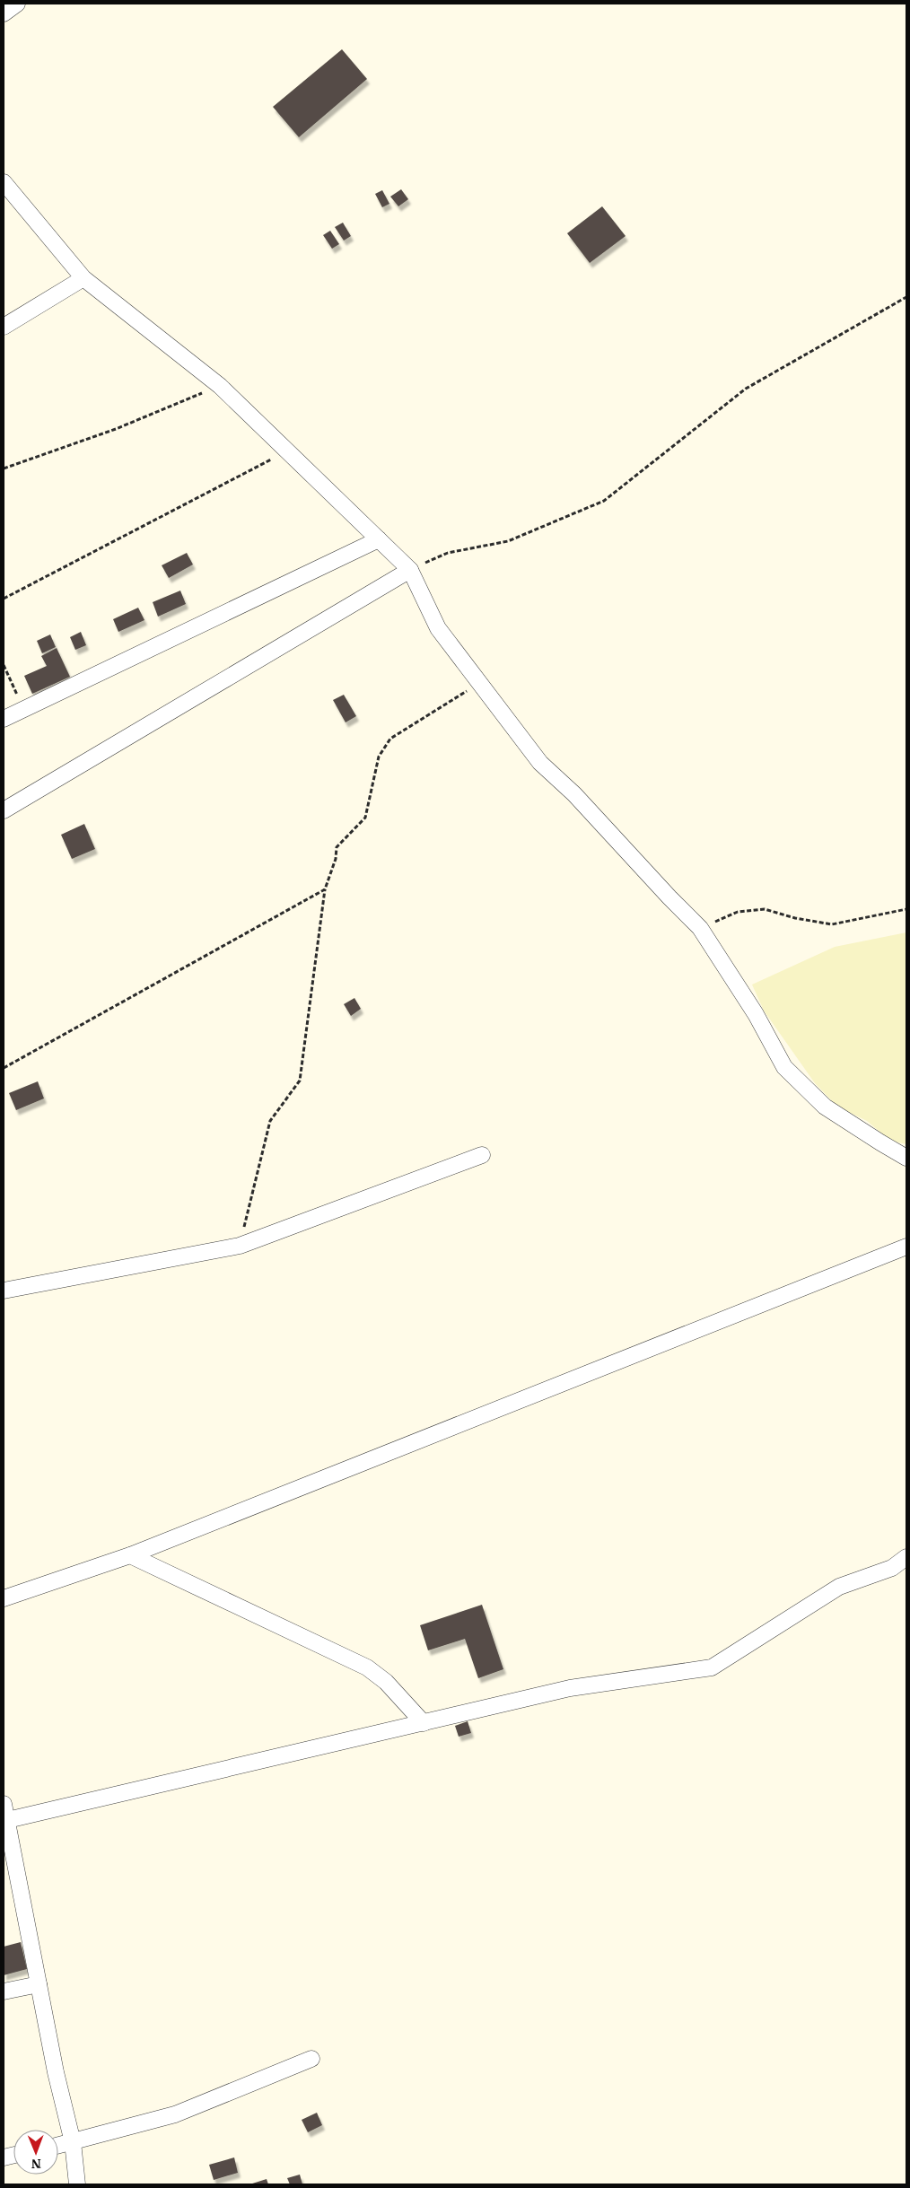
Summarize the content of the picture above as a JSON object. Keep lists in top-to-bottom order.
{
  "north": "bottom"
}
